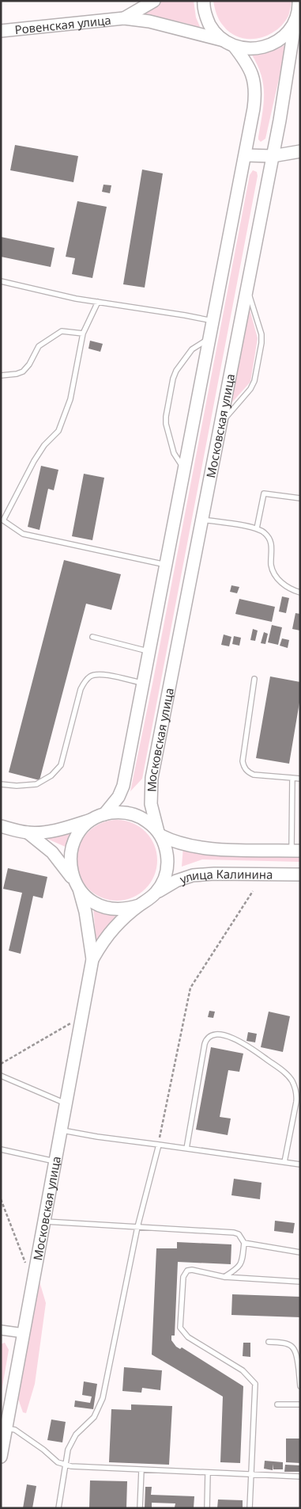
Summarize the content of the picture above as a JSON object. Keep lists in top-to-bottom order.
{
  "streets": {
    "main road": ["Ровенская улица", "Московская улица", "улица Калинина"]
  },
  "crossings": [
    ["Московская улица", "улица Калинина"]
  ]
}
